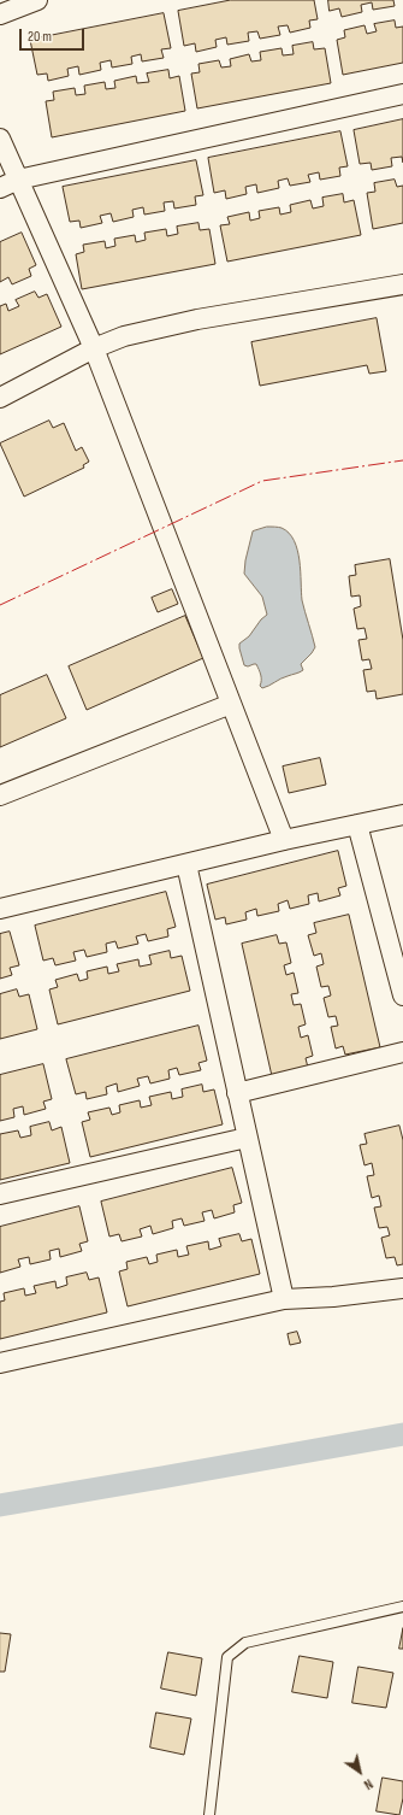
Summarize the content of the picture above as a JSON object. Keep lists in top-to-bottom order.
{
  "scale_bar": "20 m",
  "north": "bottom right"
}
